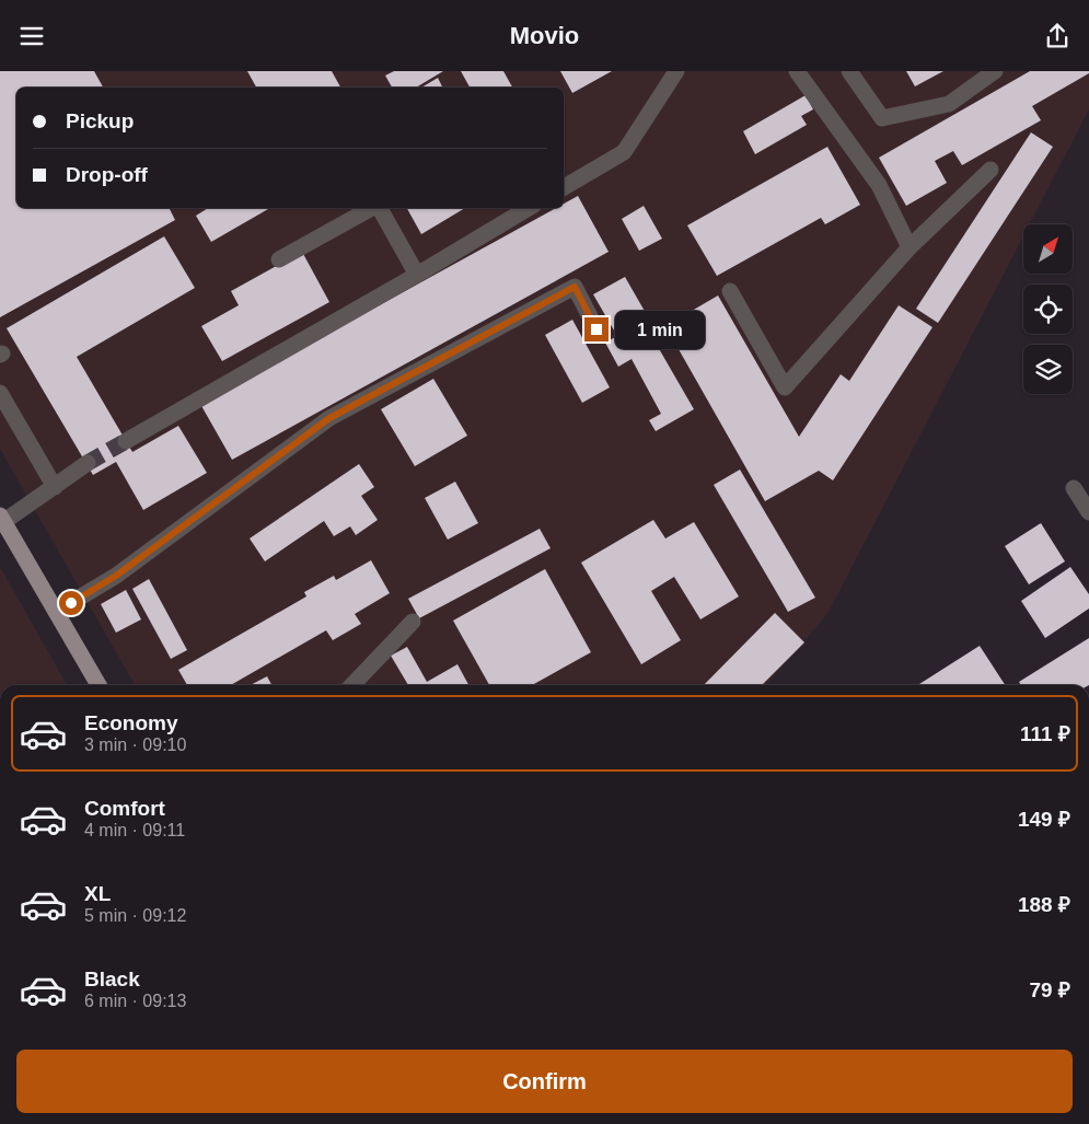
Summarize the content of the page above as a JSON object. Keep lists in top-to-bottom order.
{
  "north": "top right",
  "page": {
    "header": "Movio",
    "banner": ["Pickup", "Drop-off"],
    "bubble": "1 min",
    "list": [
      {
        "name": "Economy",
        "note": "3 min · 09:10",
        "value": "111 ₽"
      },
      {
        "name": "Comfort",
        "note": "4 min · 09:11",
        "value": "149 ₽"
      },
      {
        "name": "XL",
        "note": "5 min · 09:12",
        "value": "188 ₽"
      },
      {
        "name": "Black",
        "note": "6 min · 09:13",
        "value": "79 ₽"
      }
    ],
    "buttons": "Confirm"
  }
}
